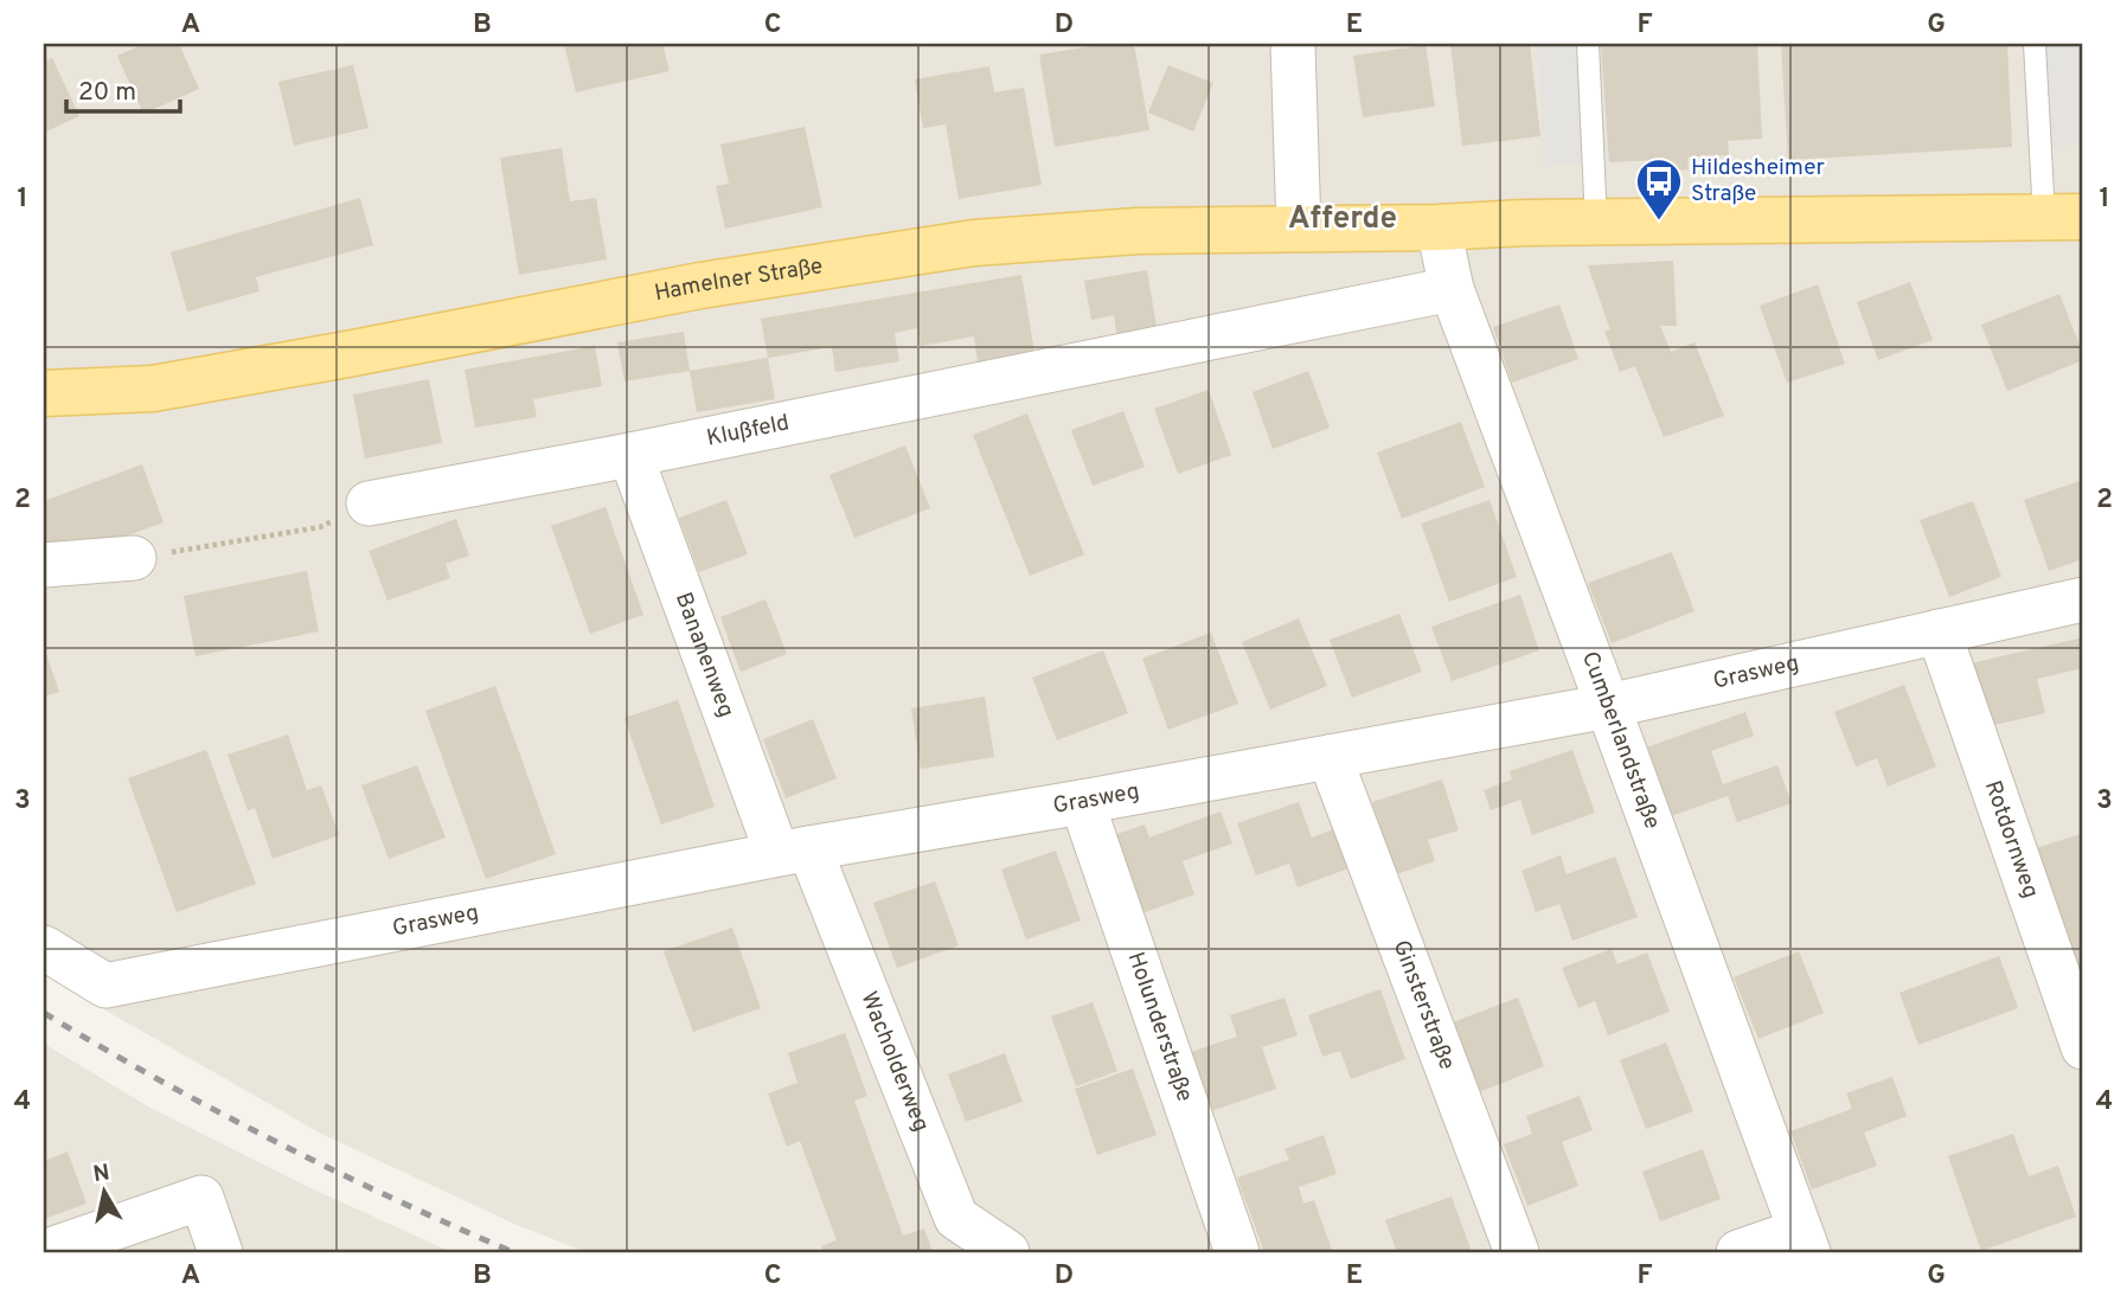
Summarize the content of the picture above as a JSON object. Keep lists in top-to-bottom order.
{
  "streets": {
    "main road": ["Hamelner Straße"],
    "street": [
      "Klußfeld",
      "Bananenweg",
      "Grasweg",
      "Cumberlandstraße",
      "Rotdornweg",
      "Ginsterstraße",
      "Holunderstraße",
      "Wacholderweg"
    ]
  },
  "crossings": [
    ["Hamelner Straße", "Cumberlandstraße"],
    ["Klußfeld", "Bananenweg"],
    ["Klußfeld", "Cumberlandstraße"],
    ["Bananenweg", "Grasweg"],
    ["Bananenweg", "Wacholderweg"],
    ["Grasweg", "Cumberlandstraße"],
    ["Grasweg", "Rotdornweg"],
    ["Grasweg", "Ginsterstraße"],
    ["Grasweg", "Holunderstraße"],
    ["Grasweg", "Wacholderweg"]
  ],
  "districts": ["Afferde"],
  "places": {
    "bus stop": ["Hildesheimer Straße"]
  },
  "scale_bar": "20 m",
  "north": "top",
  "grid": {
    "columns": [
      "A",
      "B",
      "C",
      "D",
      "E",
      "F",
      "G"
    ],
    "rows": [
      "1",
      "2",
      "3",
      "4"
    ]
  }
}
